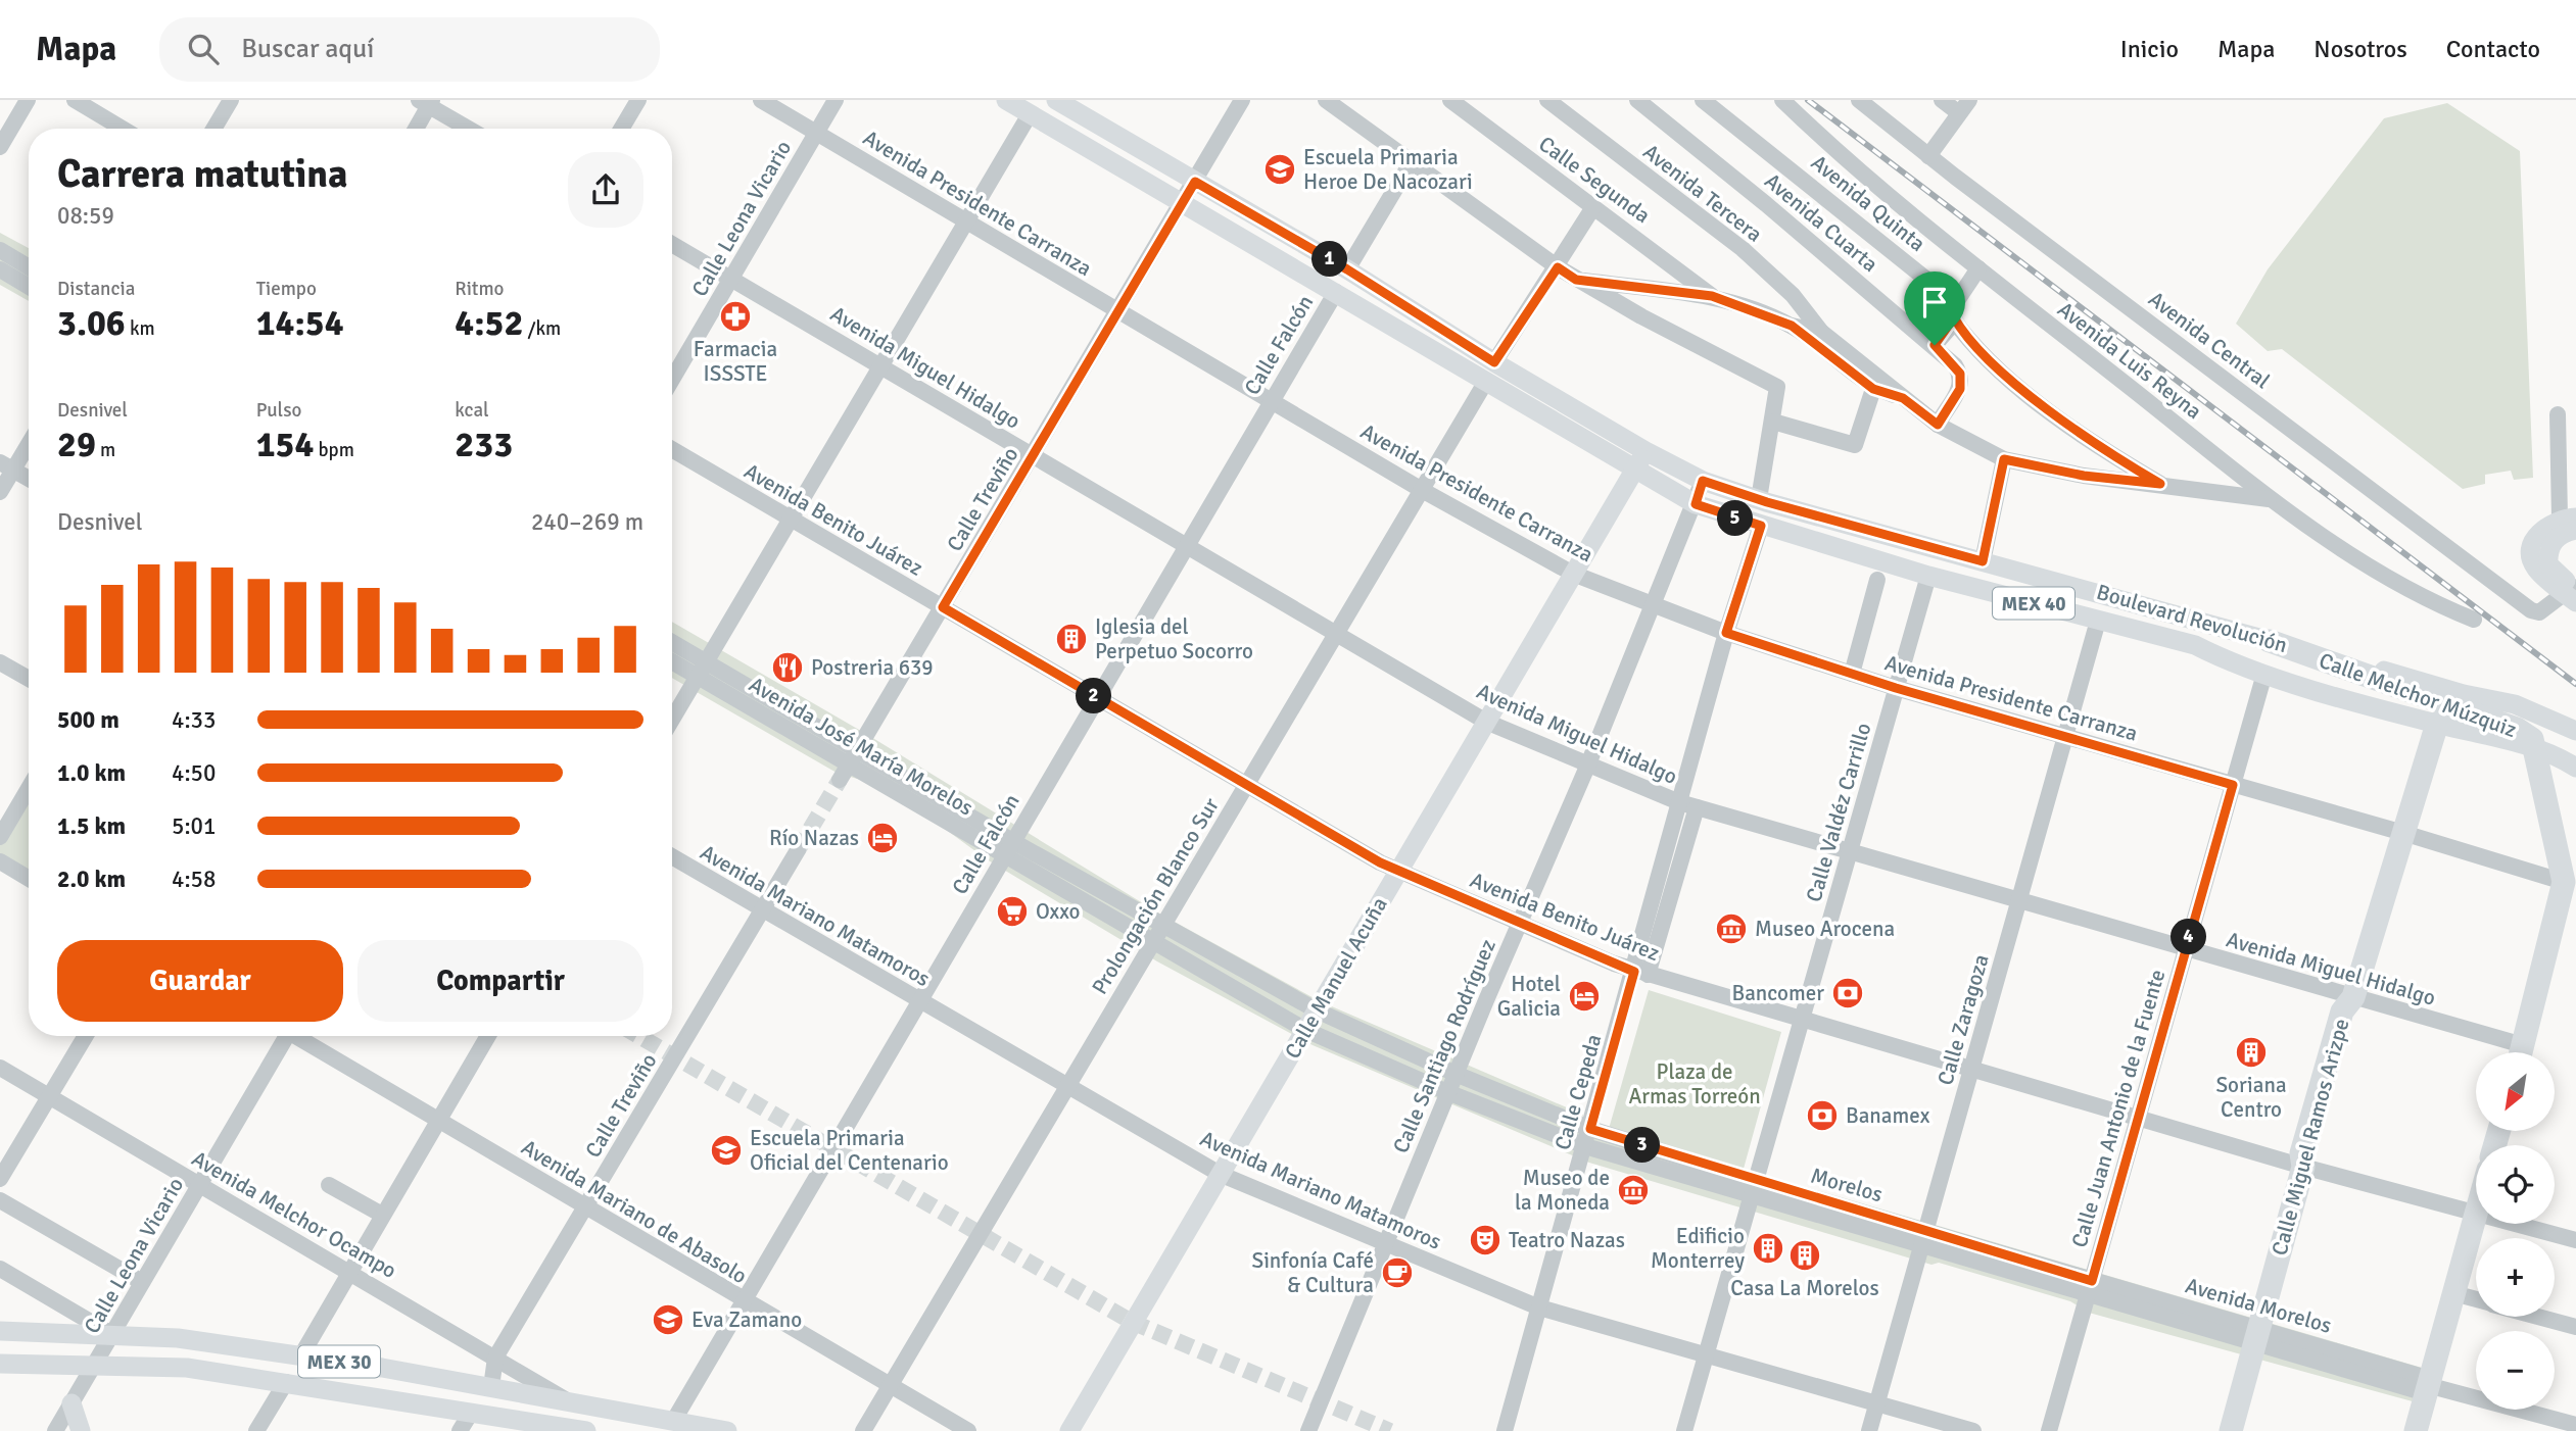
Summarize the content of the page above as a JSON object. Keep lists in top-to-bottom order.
{
  "streets": {
    "highway": ["MEX 40", "Calle Melchor Múzquiz", "Calle Miguel Ramos Arizpe"],
    "main road": ["Boulevard Revolución", "Calle Manuel Acuña", "MEX 30"],
    "street": [
      "Calle Segunda",
      "Avenida Tercera",
      "Avenida Presidente Carranza",
      "Avenida Quinta",
      "Calle Leona Vicario",
      "Avenida Cuarta",
      "Avenida Central",
      "Calle Falcón",
      "Avenida Luis Reyna",
      "Avenida Miguel Hidalgo",
      "Calle Treviño",
      "Avenida Benito Juárez",
      "Avenida José María Morelos",
      "Calle Valdéz Carrillo",
      "Prolongación Blanco Sur",
      "Avenida Mariano Matamoros",
      "Calle Zaragoza",
      "Calle Santiago Rodríguez",
      "Calle Cepeda",
      "Calle Juan Antonio de la Fuente",
      "Morelos",
      "Avenida Mariano de Abasolo",
      "Avenida Melchor Ocampo",
      "Avenida Morelos"
    ]
  },
  "crossings": [
    ["Avenida Presidente Carranza", "Calle Leona Vicario"],
    ["Avenida Presidente Carranza", "Calle Falcón"],
    ["Avenida Presidente Carranza", "Calle Treviño"],
    ["Avenida Presidente Carranza", "Calle Melchor Múzquiz"],
    ["Avenida Presidente Carranza", "Calle Valdéz Carrillo"],
    ["Avenida Presidente Carranza", "Prolongación Blanco Sur"],
    ["Avenida Presidente Carranza", "Calle Manuel Acuña"],
    ["Avenida Presidente Carranza", "Calle Zaragoza"],
    ["Avenida Presidente Carranza", "Calle Santiago Rodríguez"],
    ["Avenida Presidente Carranza", "Calle Juan Antonio de la Fuente"],
    ["Avenida Presidente Carranza", "Calle Miguel Ramos Arizpe"],
    ["Calle Leona Vicario", "Avenida Miguel Hidalgo"],
    ["Calle Leona Vicario", "Avenida Melchor Ocampo"],
    ["Calle Leona Vicario", "MEX 30"],
    ["Calle Falcón", "Avenida Miguel Hidalgo"],
    ["Calle Falcón", "Avenida Benito Juárez"],
    ["Calle Falcón", "MEX 40"],
    ["Calle Falcón", "Avenida José María Morelos"],
    ["Calle Falcón", "Avenida Mariano Matamoros"],
    ["Calle Falcón", "Avenida Mariano de Abasolo"],
    ["Calle Falcón", "MEX 30"],
    ["Avenida Miguel Hidalgo", "Calle Treviño"],
    ["Avenida Miguel Hidalgo", "Calle Valdéz Carrillo"],
    ["Avenida Miguel Hidalgo", "Prolongación Blanco Sur"],
    ["Avenida Miguel Hidalgo", "Calle Manuel Acuña"],
    ["Avenida Miguel Hidalgo", "Calle Zaragoza"],
    ["Avenida Miguel Hidalgo", "Calle Santiago Rodríguez"],
    ["Avenida Miguel Hidalgo", "Calle Juan Antonio de la Fuente"],
    ["Avenida Miguel Hidalgo", "Calle Miguel Ramos Arizpe"],
    ["Calle Treviño", "Avenida Benito Juárez"],
    ["Calle Treviño", "MEX 40"],
    ["Calle Treviño", "Boulevard Revolución"],
    ["Calle Treviño", "Avenida José María Morelos"],
    ["Calle Treviño", "Avenida Mariano Matamoros"],
    ["Calle Treviño", "Avenida Mariano de Abasolo"],
    ["Calle Treviño", "Avenida Melchor Ocampo"],
    ["Calle Treviño", "MEX 30"],
    ["Avenida Benito Juárez", "Calle Valdéz Carrillo"],
    ["Avenida Benito Juárez", "Prolongación Blanco Sur"],
    ["Avenida Benito Juárez", "Calle Manuel Acuña"],
    ["Avenida Benito Juárez", "Calle Zaragoza"],
    ["Avenida Benito Juárez", "Calle Santiago Rodríguez"],
    ["Avenida Benito Juárez", "Calle Cepeda"],
    ["Avenida Benito Juárez", "Calle Juan Antonio de la Fuente"],
    ["Avenida Benito Juárez", "Calle Miguel Ramos Arizpe"],
    ["MEX 40", "Calle Melchor Múzquiz"],
    ["MEX 40", "Calle Valdéz Carrillo"],
    ["MEX 40", "Prolongación Blanco Sur"],
    ["MEX 40", "Calle Manuel Acuña"],
    ["MEX 40", "Calle Zaragoza"],
    ["MEX 40", "Calle Santiago Rodríguez"],
    ["MEX 40", "Calle Juan Antonio de la Fuente"],
    ["MEX 40", "Calle Miguel Ramos Arizpe"],
    ["Boulevard Revolución", "Calle Melchor Múzquiz"],
    ["Boulevard Revolución", "Calle Manuel Acuña"],
    ["Boulevard Revolución", "Calle Santiago Rodríguez"],
    ["Avenida José María Morelos", "Calle Valdéz Carrillo"],
    ["Avenida José María Morelos", "Prolongación Blanco Sur"],
    ["Avenida José María Morelos", "Calle Manuel Acuña"],
    ["Avenida José María Morelos", "Calle Santiago Rodríguez"],
    ["Avenida José María Morelos", "Calle Cepeda"],
    ["Avenida José María Morelos", "Morelos"],
    ["Calle Valdéz Carrillo", "Avenida Mariano Matamoros"],
    ["Calle Valdéz Carrillo", "Morelos"],
    ["Prolongación Blanco Sur", "Avenida Mariano Matamoros"],
    ["Prolongación Blanco Sur", "Avenida Mariano de Abasolo"],
    ["Avenida Mariano Matamoros", "Calle Manuel Acuña"],
    ["Avenida Mariano Matamoros", "Calle Zaragoza"],
    ["Avenida Mariano Matamoros", "Calle Santiago Rodríguez"],
    ["Avenida Mariano Matamoros", "Calle Cepeda"],
    ["Calle Zaragoza", "Morelos"],
    ["Calle Zaragoza", "Avenida Morelos"],
    ["Calle Juan Antonio de la Fuente", "Avenida Morelos"],
    ["Calle Miguel Ramos Arizpe", "Avenida Morelos"],
    ["Morelos", "Avenida Morelos"],
    ["Avenida Melchor Ocampo", "MEX 30"]
  ],
  "parks": ["Plaza de Armas Torreón"],
  "places": {
    "school or university": ["Escuela Primaria Heroe De Nacozari", "Escuela Primaria Oficial del Centenario", "Eva Zamano"],
    "pharmacy": ["Farmacia ISSSTE"],
    "building": [
      "Iglesia del Perpetuo Socorro",
      "Soriana Centro",
      "Edificio Monterrey",
      "Casa La Morelos"
    ],
    "restaurant": ["Postreria 639"],
    "hotel": ["Río Nazas", "Hotel Galicia"],
    "supermarket": ["Oxxo"],
    "museum": ["Museo Arocena", "Museo de la Moneda"],
    "bank": ["Bancomer", "Banamex"],
    "theatre": ["Teatro Nazas"],
    "cafe": ["Sinfonía Café & Cultura"]
  },
  "north": "bottom left",
  "page": {
    "header": "Mapa",
    "search": "Buscar aquí",
    "nav": [
      "Inicio",
      "Mapa",
      "Nosotros",
      "Contacto"
    ],
    "heading": ["Carrera matutina", "08:59"],
    "pins": [
      "1",
      "5",
      "2",
      "4",
      "3"
    ],
    "stats": [
      ["Distancia", "3.06 km"],
      ["Tiempo", "14:54"],
      ["Ritmo", "4:52 /km"],
      ["Desnivel", "29 m"],
      ["Pulso", "154 bpm"],
      ["kcal", "233"]
    ],
    "chart": ["Desnivel", "240–269 m"],
    "list": [
      {
        "name": "500 m",
        "note": "4:33"
      },
      {
        "name": "1.0 km",
        "note": "4:50"
      },
      {
        "name": "1.5 km",
        "note": "5:01"
      },
      {
        "name": "2.0 km",
        "note": "4:58"
      }
    ],
    "buttons": ["Guardar", "Compartir"],
    "map_buttons": ["+", "−"]
  }
}
